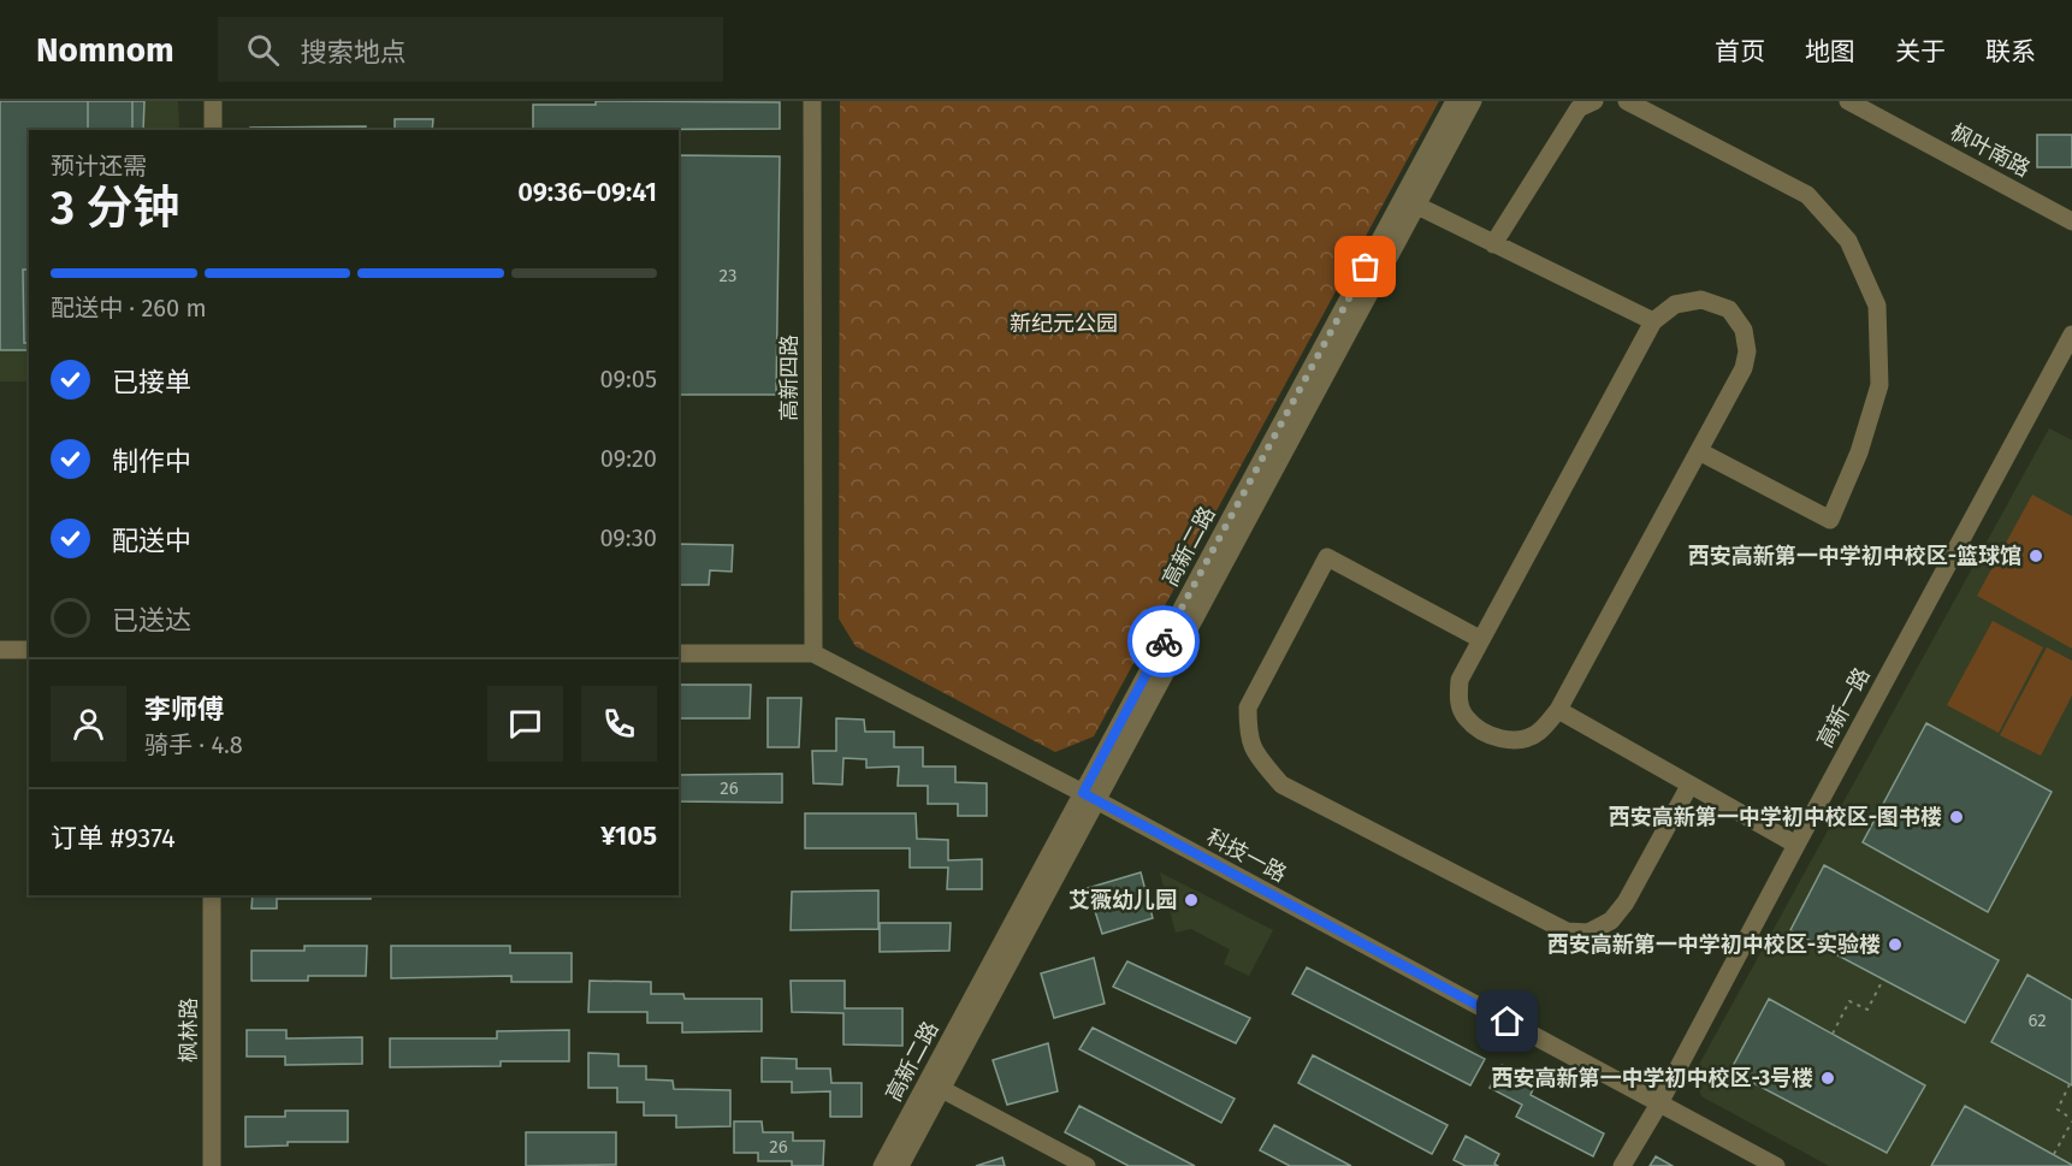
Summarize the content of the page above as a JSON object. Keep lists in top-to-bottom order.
{
  "streets": {
    "street": [
      "枫叶南路",
      "高新四路",
      "高新二路",
      "高新一路",
      "科技一路",
      "枫林路"
    ]
  },
  "crossings": [
    ["高新四路", "科技一路"],
    ["高新二路", "科技一路"],
    ["高新一路", "科技一路"]
  ],
  "parks": ["新纪元公园"],
  "places": [
    "西安高新第一中学初中校区-篮球馆",
    "西安高新第一中学初中校区-图书楼",
    "艾薇幼儿园",
    "西安高新第一中学初中校区-实验楼",
    "西安高新第一中学初中校区-3号楼"
  ],
  "house_numbers": [
    "23",
    "26",
    "62",
    "26"
  ],
  "page": {
    "header": "Nomnom",
    "search": "搜索地点",
    "nav": [
      "首页",
      "地图",
      "关于",
      "联系"
    ],
    "heading": ["3 分钟", "预计还需", "09:36–09:41"],
    "panel": [
      "李师傅",
      "骑手 · 4.8",
      "订单 #9374",
      "¥105"
    ],
    "bar": "配送中 · 260 m",
    "list": [
      ["已接单", "09:05"],
      ["制作中", "09:20"],
      ["配送中", "09:30"],
      "已送达"
    ]
  }
}
